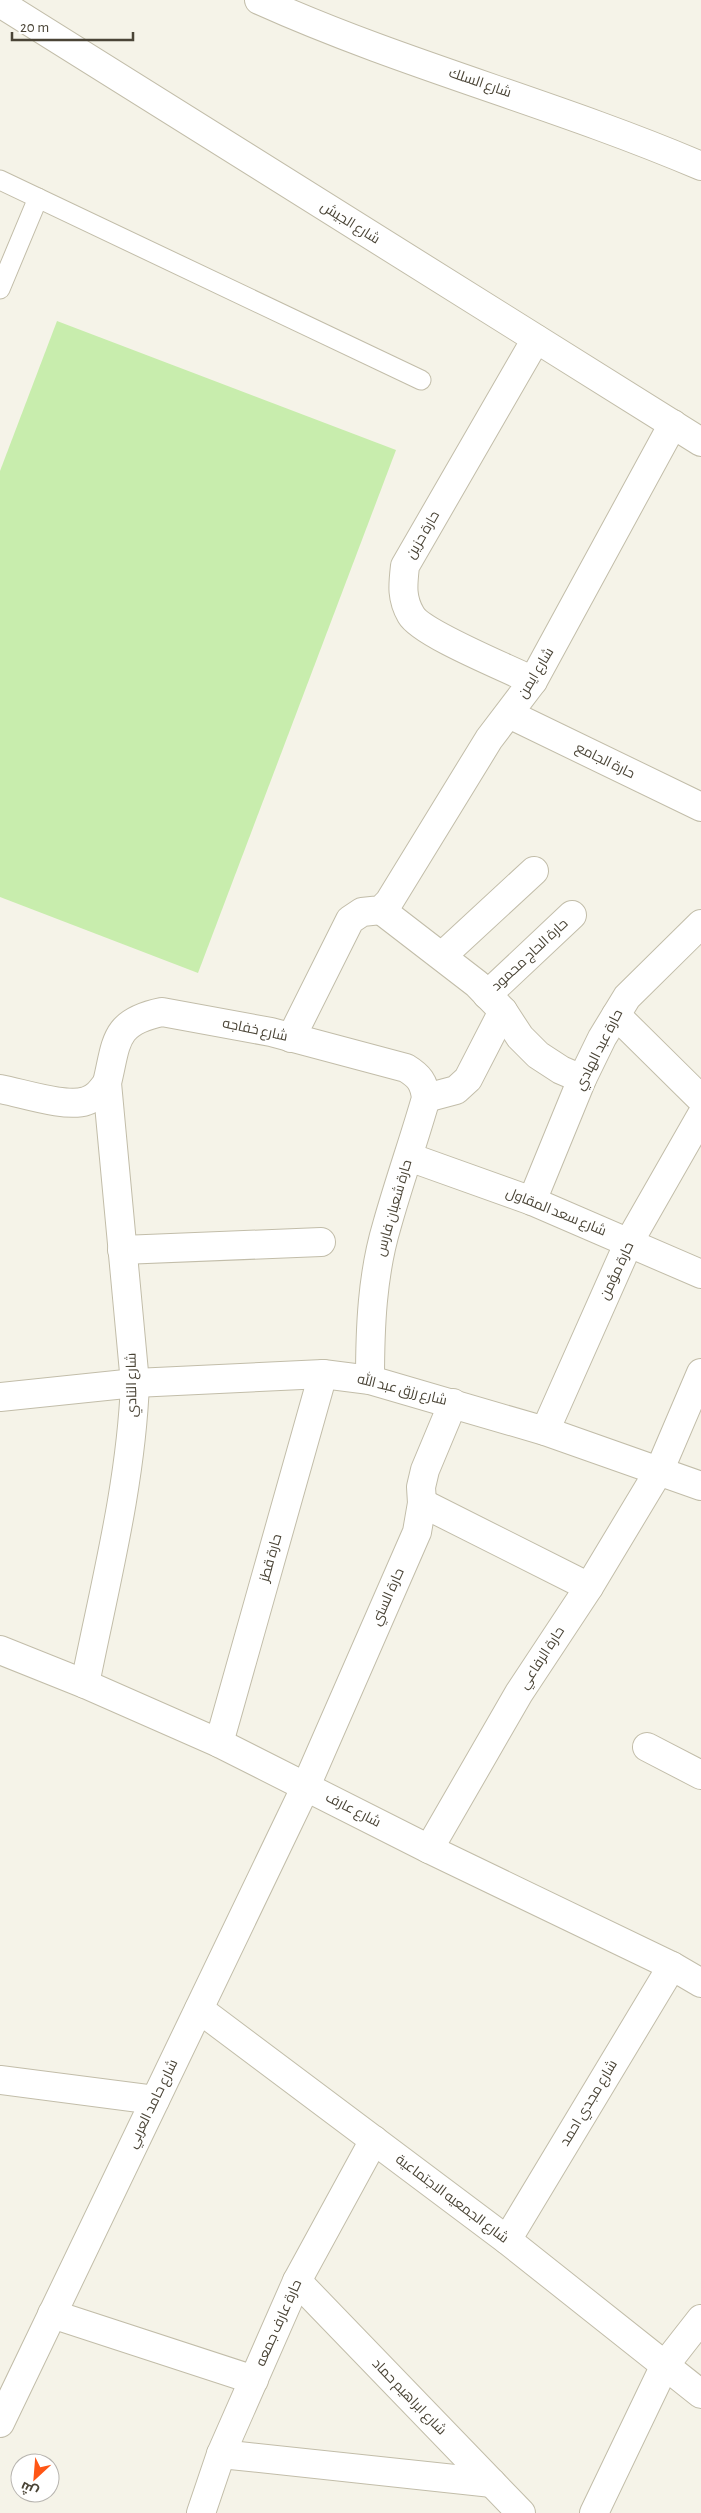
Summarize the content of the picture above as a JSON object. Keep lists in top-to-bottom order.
{
  "streets": {
    "street": [
      "شارع السلك",
      "شارع الجيش",
      "حارة حزين",
      "شارع ايمن",
      "حارة الجامع",
      "حارة الحاج محمود",
      "شارع خفاجه",
      "حارة عبد الهادي",
      "حارة شعبان فارس",
      "شارع سعد المقاول",
      "حارة مؤمن",
      "شارع النادي",
      "شارع رزق عبد الله",
      "حارة قطز",
      "حارة السني",
      "حارة الرفاعي",
      "شارع عارف",
      "شارع مجدي احمد",
      "شارع حامد العربي",
      "شارع الجمعيه الاجتماعية",
      "حارة عارف جمعه",
      "شارع ابراهيم حماد"
    ]
  },
  "crossings": [
    ["شارع الجيش", "حارة حزين"],
    ["شارع الجيش", "شارع ايمن"],
    ["حارة حزين", "شارع ايمن"],
    ["شارع ايمن", "حارة الجامع"],
    ["حارة الحاج محمود", "شارع خفاجه"],
    ["حارة الحاج محمود", "حارة شعبان فارس"],
    ["شارع خفاجه", "حارة شعبان فارس"],
    ["شارع خفاجه", "شارع النادي"],
    ["حارة عبد الهادي", "شارع سعد المقاول"],
    ["حارة شعبان فارس", "شارع سعد المقاول"],
    ["حارة شعبان فارس", "شارع رزق عبد الله"],
    ["شارع سعد المقاول", "حارة مؤمن"],
    ["حارة مؤمن", "شارع رزق عبد الله"],
    ["شارع النادي", "شارع رزق عبد الله"],
    ["شارع النادي", "شارع عارف"],
    ["شارع رزق عبد الله", "حارة قطز"],
    ["شارع رزق عبد الله", "حارة السني"],
    ["شارع رزق عبد الله", "حارة الرفاعي"],
    ["حارة قطز", "شارع عارف"],
    ["حارة السني", "شارع عارف"],
    ["حارة السني", "شارع حامد العربي"],
    ["حارة الرفاعي", "شارع عارف"],
    ["شارع عارف", "شارع مجدي احمد"],
    ["شارع عارف", "شارع حامد العربي"],
    ["شارع مجدي احمد", "شارع الجمعيه الاجتماعية"],
    ["شارع حامد العربي", "شارع الجمعيه الاجتماعية"],
    ["شارع الجمعيه الاجتماعية", "حارة عارف جمعه"],
    ["حارة عارف جمعه", "شارع ابراهيم حماد"]
  ],
  "scale_bar": "20 m",
  "north": "bottom left"
}
